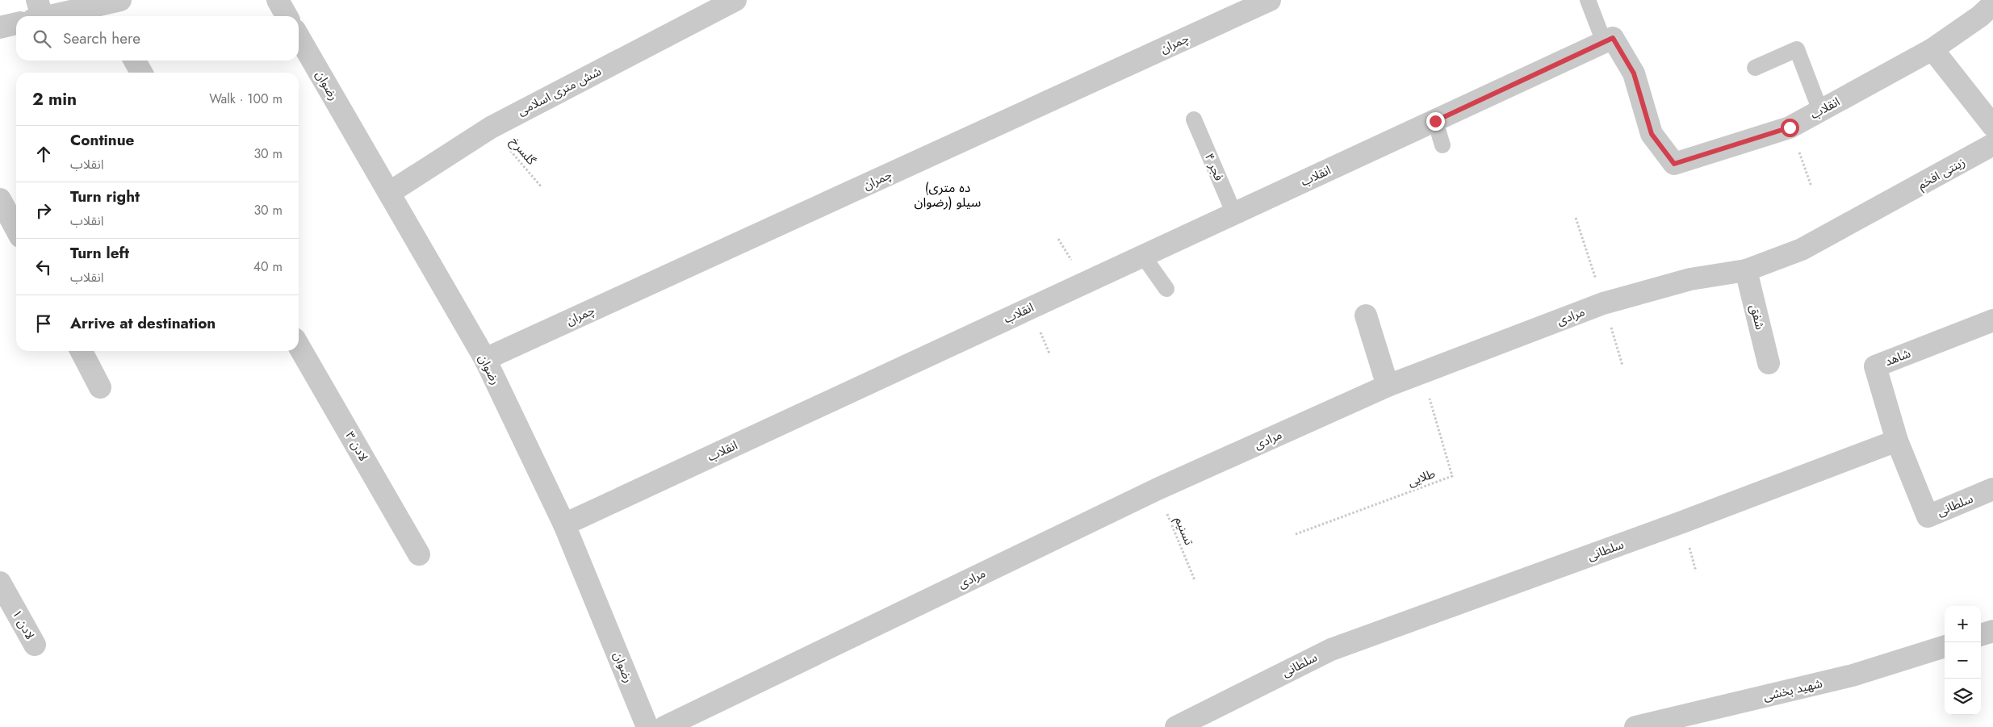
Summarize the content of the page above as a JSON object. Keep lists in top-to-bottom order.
{
  "streets": {
    "street": [
      "چمران",
      "رضوان",
      "شش متری اسلامی",
      "انقلاب",
      "زینتی افخم",
      "مرادی",
      "شفق",
      "شاهد",
      "لادن ۳",
      "سلطانی",
      "لادن ۱",
      "شهید بخشی"
    ],
    "lane": ["فجر ۴"],
    "path": ["گلسرخ", "طلایی", "تسنیم"]
  },
  "crossings": [
    ["چمران", "رضوان"],
    ["رضوان", "شش متری اسلامی"],
    ["رضوان", "انقلاب"],
    ["شش متری اسلامی", "گلسرخ"],
    ["انقلاب", "فجر ۴"],
    ["زینتی افخم", "مرادی"],
    ["مرادی", "شفق"],
    ["مرادی", "طلایی"],
    ["مرادی", "تسنیم"],
    ["شاهد", "سلطانی"]
  ],
  "districts": ["(ده متری سیلو (رضوان"],
  "page": {
    "search": "Search here",
    "heading": ["2 min", "Walk · 100 m"],
    "list": [
      ["Continue", "انقلاب", "30 m"],
      ["Turn right", "انقلاب", "30 m"],
      ["Turn left", "انقلاب", "40 m"],
      "Arrive at destination"
    ],
    "map_buttons": ["+", "−"]
  }
}
